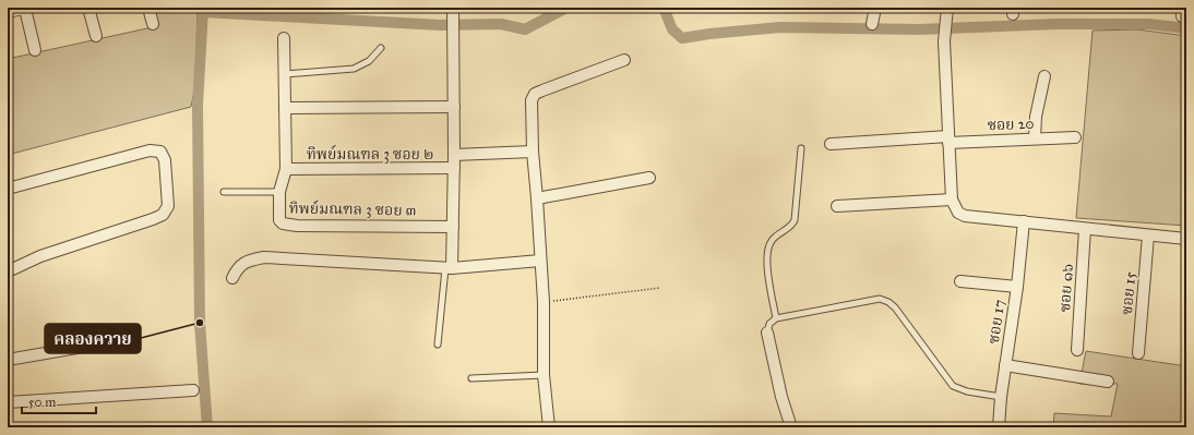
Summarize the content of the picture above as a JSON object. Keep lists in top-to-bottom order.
{
  "streets": {
    "street": [
      "ซอย 20",
      "ทิพย์มณฑล 3 ซอย ๒",
      "ทิพย์มณฑล 3 ซอย ๓",
      "ซอย ๑๖",
      "ซอย 15",
      "ซอย 17"
    ]
  },
  "crossings": [
    ["ทิพย์มณฑล 3 ซอย ๒", "ทิพย์มณฑล 3 ซอย ๓"]
  ],
  "places": ["คลองควาย"],
  "scale_bar": "50 m"
}
